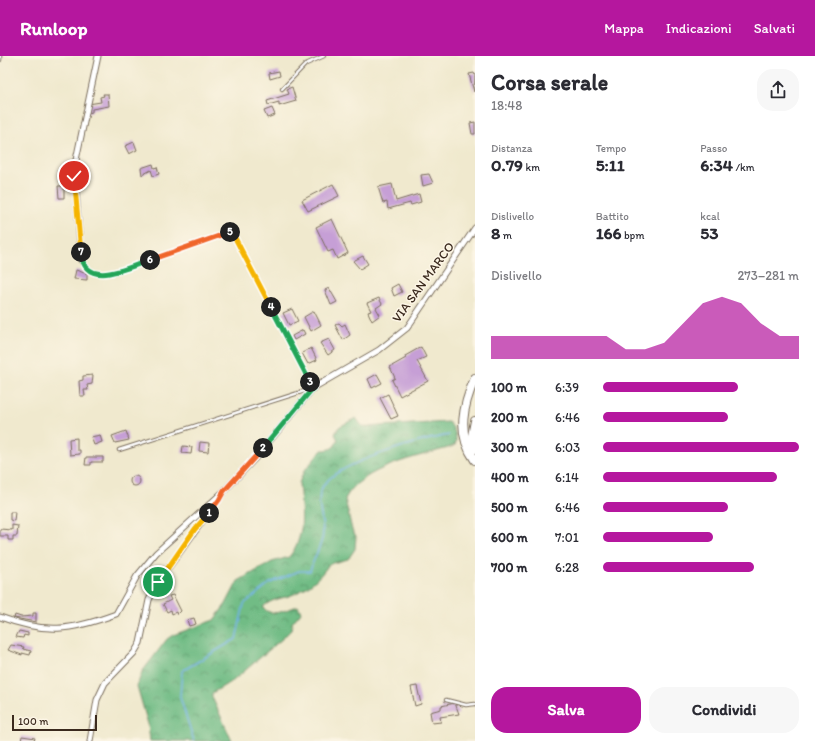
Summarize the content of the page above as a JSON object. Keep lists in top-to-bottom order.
{
  "streets": {
    "street": ["VIA SAN MARCO"]
  },
  "scale_bar": "100 m",
  "page": {
    "header": "Runloop",
    "nav": ["Mappa", "Indicazioni", "Salvati"],
    "heading": ["Corsa serale", "18:48"],
    "stats": [
      ["Distanza", "0.79 km"],
      ["Tempo", "5:11"],
      ["Passo", "6:34 /km"],
      ["Dislivello", "8 m"],
      ["Battito", "166 bpm"],
      ["kcal", "53"]
    ],
    "pins": [
      "5",
      "7",
      "6",
      "4",
      "3",
      "2",
      "1"
    ],
    "chart": ["Dislivello", "273–281 m"],
    "list": [
      {
        "name": "100 m",
        "note": "6:39"
      },
      {
        "name": "200 m",
        "note": "6:46"
      },
      {
        "name": "300 m",
        "note": "6:03"
      },
      {
        "name": "400 m",
        "note": "6:14"
      },
      {
        "name": "500 m",
        "note": "6:46"
      },
      {
        "name": "600 m",
        "note": "7:01"
      },
      {
        "name": "700 m",
        "note": "6:28"
      }
    ],
    "buttons": ["Salva", "Condividi"],
    "scale": "100 m"
  }
}
